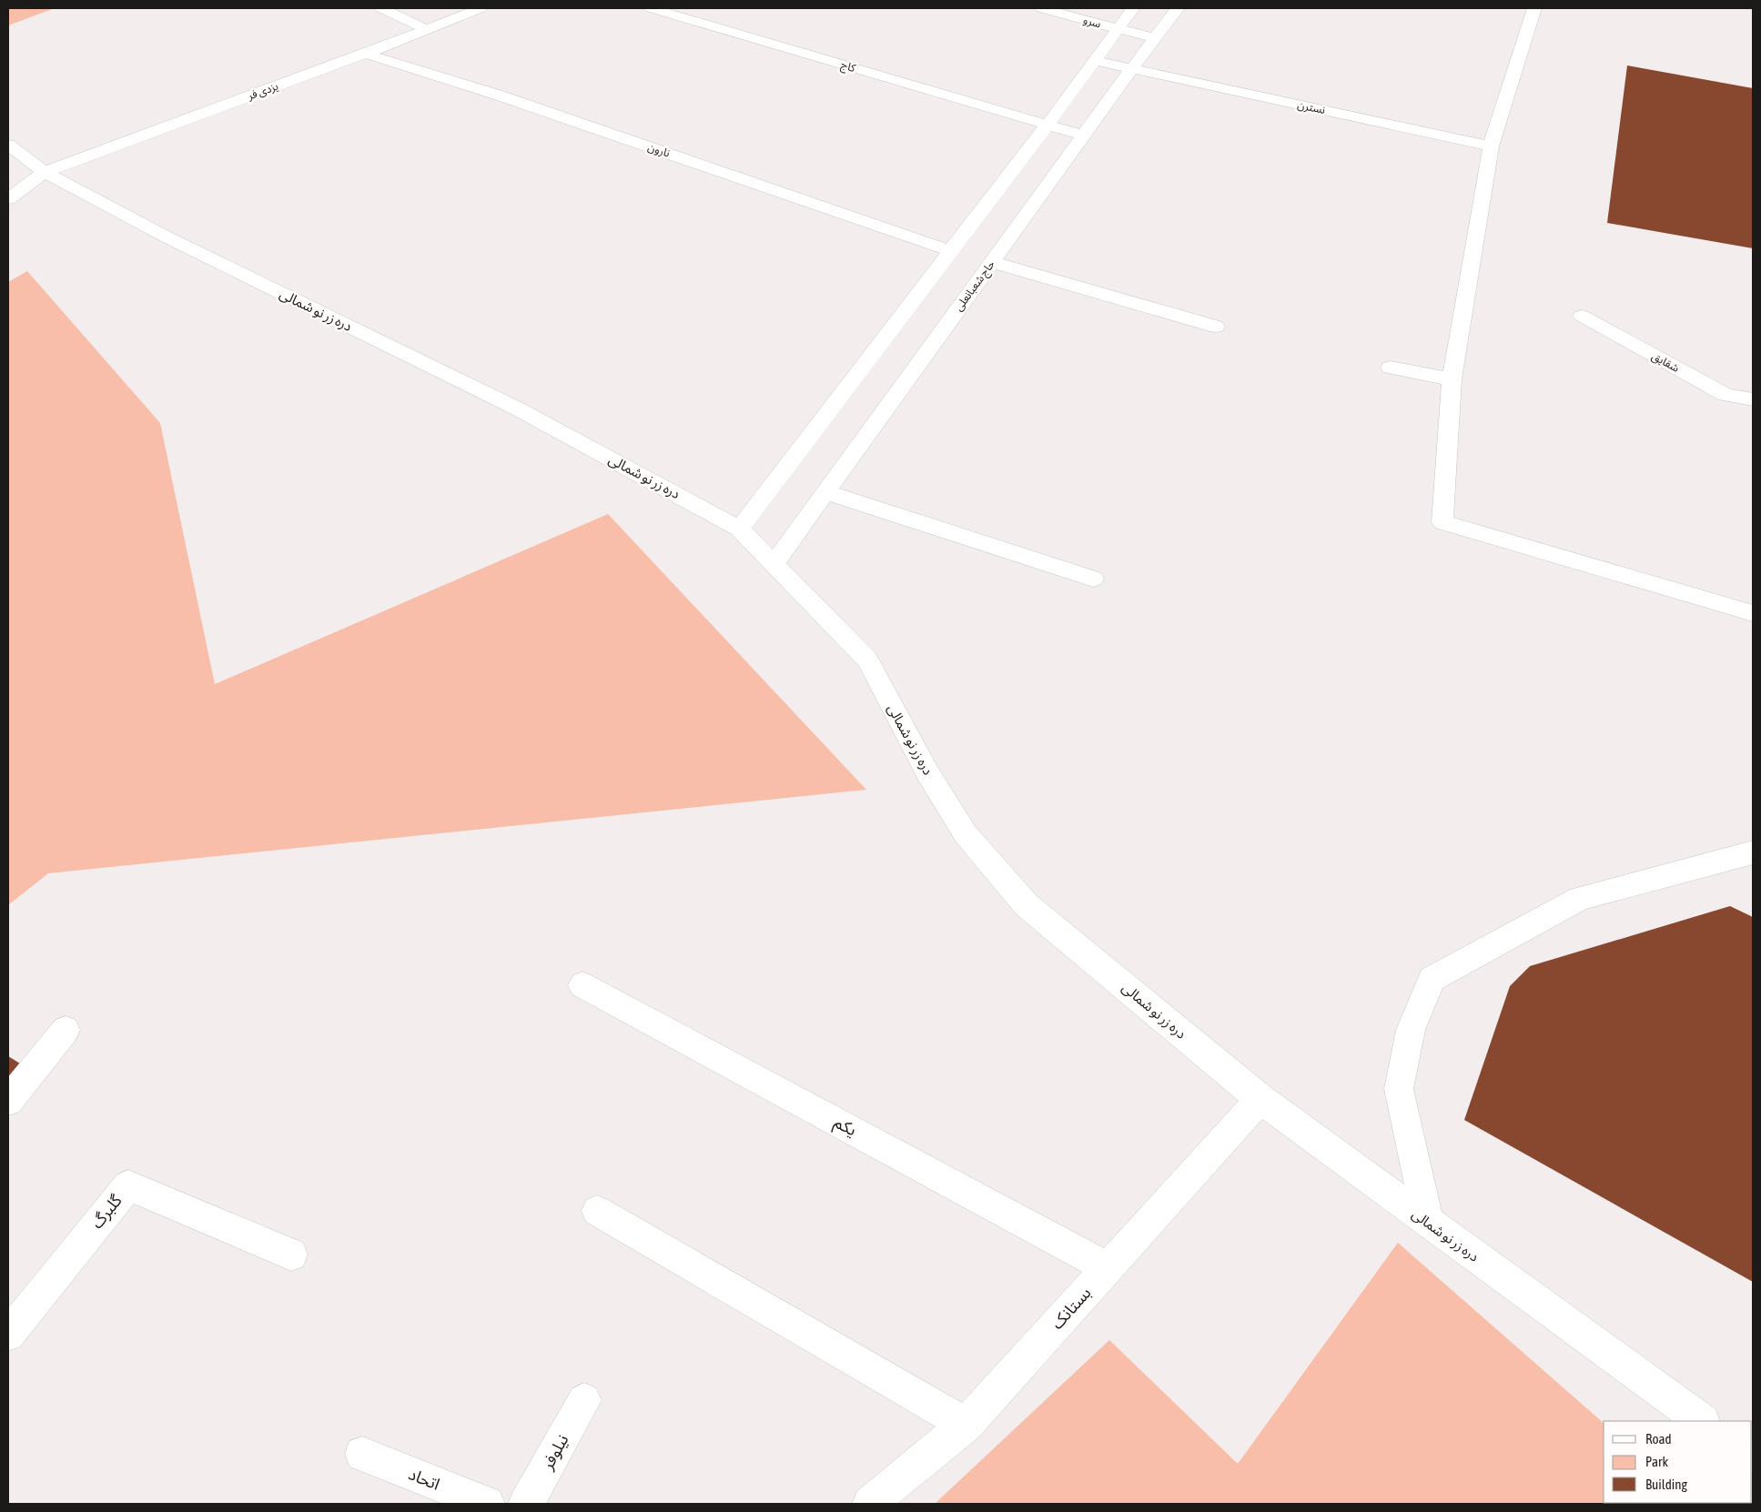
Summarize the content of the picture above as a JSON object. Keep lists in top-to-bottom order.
{
  "streets": {
    "street": [
      "سرو",
      "کاج",
      "یزدی فر",
      "نسترن",
      "نارون",
      "حاج شعبانعلی",
      "دره زر نو شمالی",
      "شقایق",
      "یکم",
      "گلبرگ",
      "بستانک",
      "نیلوفر",
      "اتحاد"
    ]
  },
  "crossings": [
    ["سرو", "حاج شعبانعلی"],
    ["کاج", "حاج شعبانعلی"],
    ["یزدی فر", "نارون"],
    ["یزدی فر", "دره زر نو شمالی"],
    ["نسترن", "حاج شعبانعلی"],
    ["حاج شعبانعلی", "دره زر نو شمالی"],
    ["دره زر نو شمالی", "بستانک"],
    ["یکم", "بستانک"]
  ],
  "legend": ["Road", "Park", "Building"]
}
